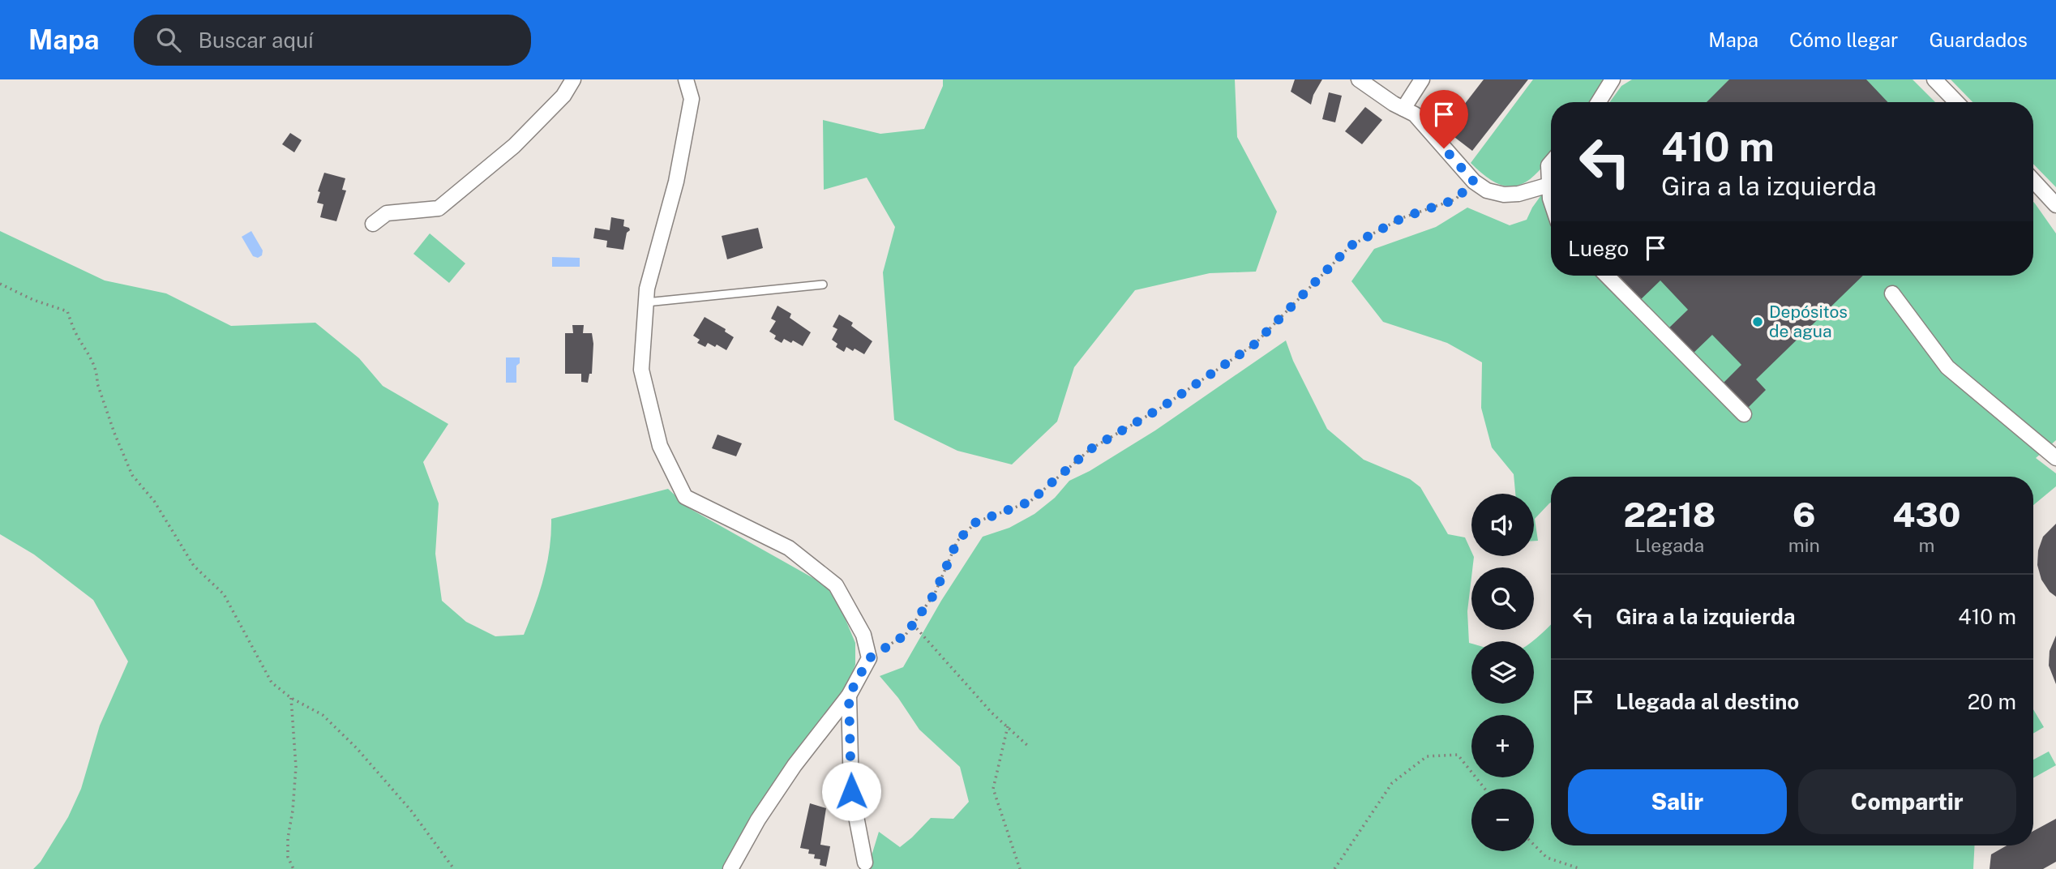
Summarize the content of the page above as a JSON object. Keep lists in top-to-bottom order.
{
  "places": ["Depósitos de agua"],
  "page": {
    "header": "Mapa",
    "search": "Buscar aquí",
    "nav": ["Mapa", "Cómo llegar", "Guardados"],
    "turn": ["410 m", "Gira a la izquierda"],
    "then": "Luego",
    "eta": [
      "22:18",
      "Llegada",
      "6",
      "min",
      "430",
      "m"
    ],
    "map_buttons": ["+", "−"],
    "list": [
      {
        "name": "Gira a la izquierda",
        "value": "410 m"
      },
      {
        "name": "Llegada al destino",
        "value": "20 m"
      }
    ],
    "buttons": ["Salir", "Compartir"]
  }
}
